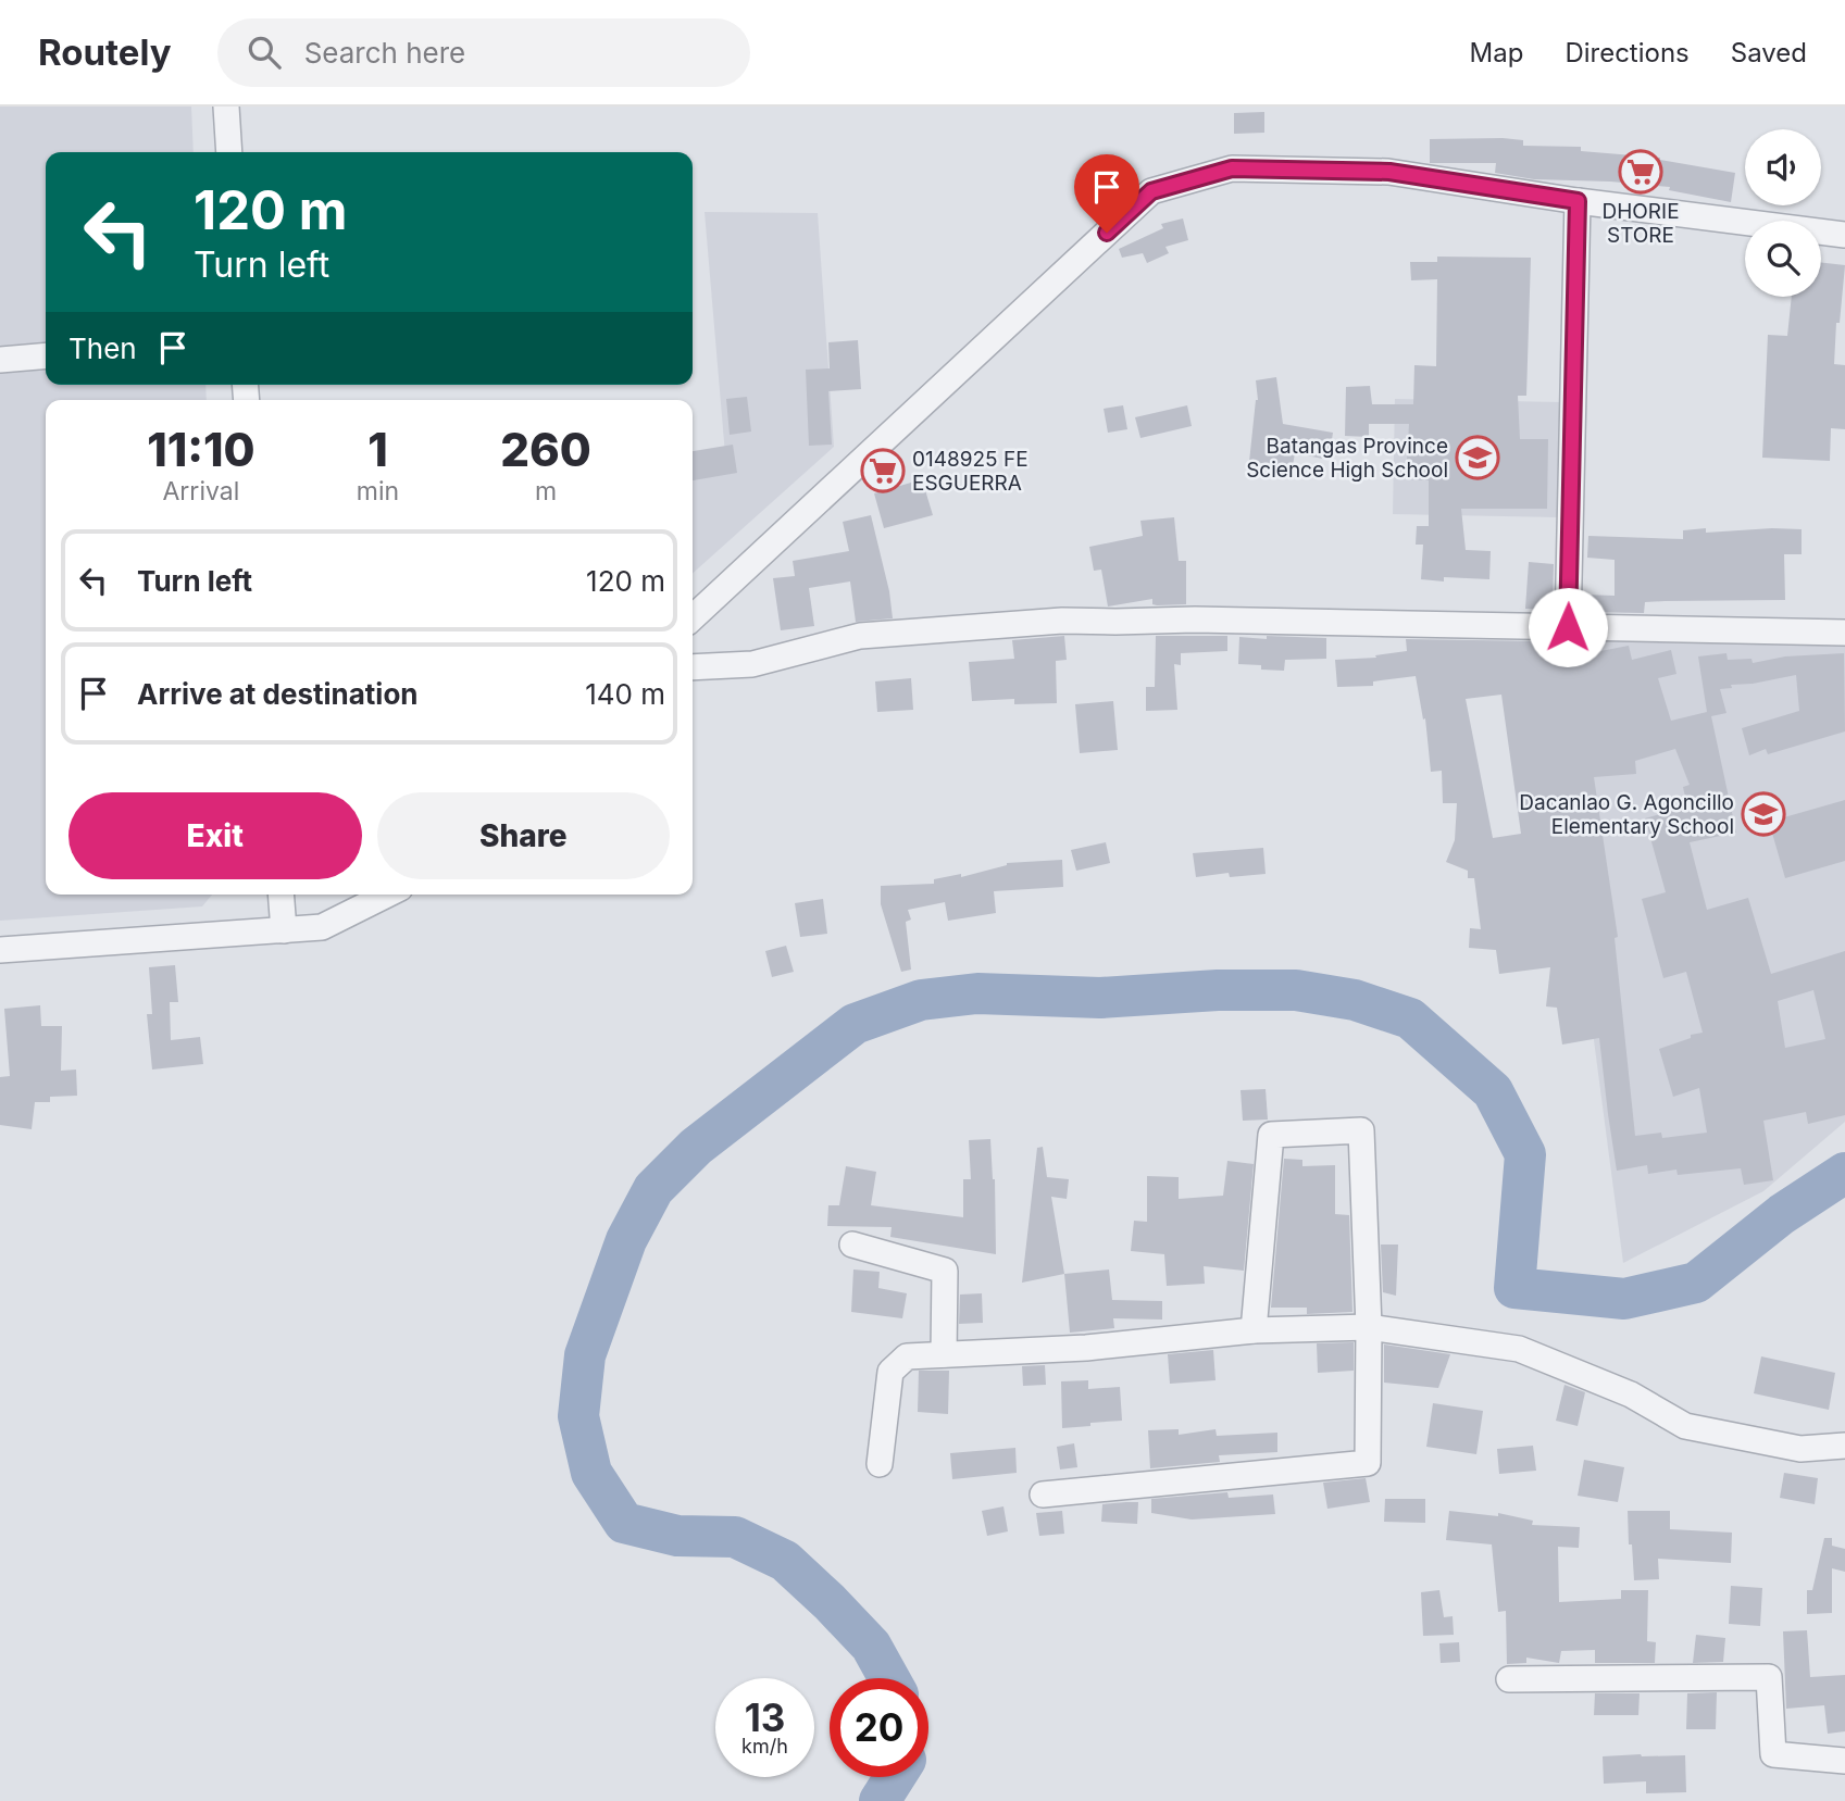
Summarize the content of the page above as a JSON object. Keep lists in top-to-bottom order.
{
  "places": {
    "supermarket": ["DHORIE STORE", "0148925 FE ESGUERRA"],
    "school or university": ["Batangas Province Science High School", "Dacanlao G. Agoncillo Elementary School"]
  },
  "page": {
    "header": "Routely",
    "search": "Search here",
    "nav": ["Map", "Directions", "Saved"],
    "turn": ["120 m", "Turn left"],
    "then": "Then",
    "eta": [
      "11:10",
      "Arrival",
      "1",
      "min",
      "260",
      "m"
    ],
    "list": [
      {
        "name": "Turn left",
        "value": "120 m"
      },
      {
        "name": "Arrive at destination",
        "value": "140 m"
      }
    ],
    "buttons": ["Exit", "Share"],
    "speed": "13 km/h",
    "limit": "20"
  }
}
